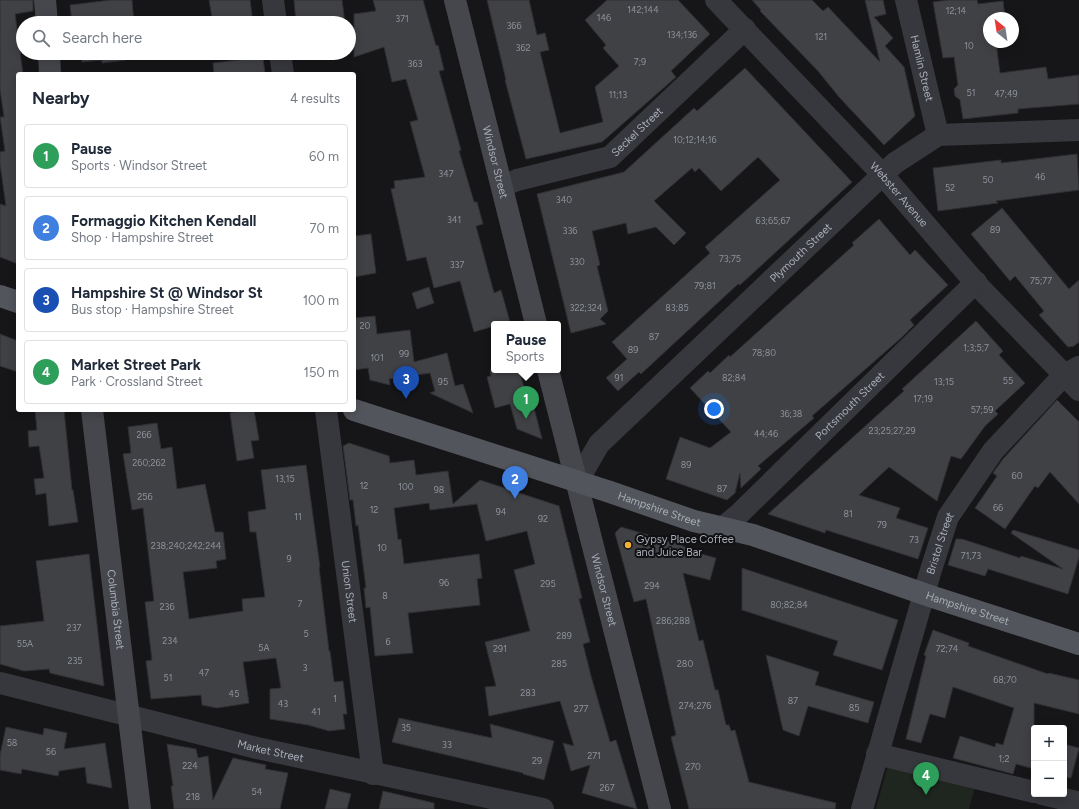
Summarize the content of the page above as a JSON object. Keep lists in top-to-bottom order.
{
  "streets": {
    "main road": ["Hampshire Street"],
    "street": [
      "Hamlin Street",
      "Seckel Street",
      "Windsor Street",
      "Webster Avenue",
      "Plymouth Street",
      "Portsmouth Street",
      "Bristol Street",
      "Union Street",
      "Columbia Street",
      "Market Street"
    ]
  },
  "crossings": [
    ["Hamlin Street", "Plymouth Street"],
    ["Seckel Street", "Windsor Street"],
    ["Seckel Street", "Webster Avenue"],
    ["Windsor Street", "Plymouth Street"],
    ["Windsor Street", "Hampshire Street"],
    ["Webster Avenue", "Plymouth Street"],
    ["Webster Avenue", "Portsmouth Street"],
    ["Webster Avenue", "Bristol Street"],
    ["Plymouth Street", "Hampshire Street"],
    ["Portsmouth Street", "Hampshire Street"],
    ["Hampshire Street", "Bristol Street"],
    ["Union Street", "Market Street"],
    ["Columbia Street", "Market Street"]
  ],
  "places": ["Gypsy Place Coffee and Juice Bar"],
  "house_numbers": [
    "142;144",
    "12;14",
    "146",
    "371",
    "366",
    "134;136",
    "121",
    "10",
    "362",
    "7;9",
    "363",
    "51",
    "47;49",
    "11;13",
    "10;12;14;16",
    "347",
    "46",
    "50",
    "52",
    "340",
    "341",
    "63;65;67",
    "89",
    "336",
    "73;75",
    "330",
    "337",
    "75;77",
    "79;81",
    "322;324",
    "83;85",
    "20",
    "87",
    "1;3;5;7",
    "89",
    "78;80",
    "99",
    "101",
    "91",
    "82;84",
    "55",
    "95",
    "13;15",
    "17;19",
    "57;59",
    "36;38",
    "23;25;27;29",
    "44;46",
    "266",
    "260;262",
    "89",
    "60",
    "13,15",
    "12",
    "100",
    "87",
    "98",
    "256",
    "66",
    "12",
    "94",
    "81",
    "11",
    "92",
    "79",
    "73",
    "238;240;242;244",
    "10",
    "71,73",
    "9",
    "96",
    "295",
    "294",
    "8",
    "7",
    "80;82;84",
    "236",
    "286;288",
    "237",
    "5",
    "289",
    "234",
    "6",
    "55A",
    "5A",
    "291",
    "72;74",
    "235",
    "285",
    "280",
    "3",
    "47",
    "51",
    "68;70",
    "283",
    "45",
    "1",
    "87",
    "43",
    "274;276",
    "85",
    "277",
    "41",
    "35",
    "58",
    "33",
    "56",
    "271",
    "1;2",
    "29",
    "224",
    "270",
    "267",
    "54",
    "218"
  ],
  "north": "top left",
  "page": {
    "search": "Search here",
    "heading": ["Nearby", "4 results"],
    "list": [
      {
        "mark": "1",
        "name": "Pause",
        "note": "Sports · Windsor Street",
        "value": "60 m"
      },
      {
        "mark": "2",
        "name": "Formaggio Kitchen Kendall",
        "note": "Shop · Hampshire Street",
        "value": "70 m"
      },
      {
        "mark": "3",
        "name": "Hampshire St @ Windsor St",
        "note": "Bus stop · Hampshire Street",
        "value": "100 m"
      },
      {
        "mark": "4",
        "name": "Market Street Park",
        "note": "Park · Crossland Street",
        "value": "150 m"
      }
    ],
    "popup": ["Pause", "Sports"],
    "pins": [
      "3",
      "1",
      "2",
      "4"
    ],
    "map_buttons": ["+", "−"]
  }
}
